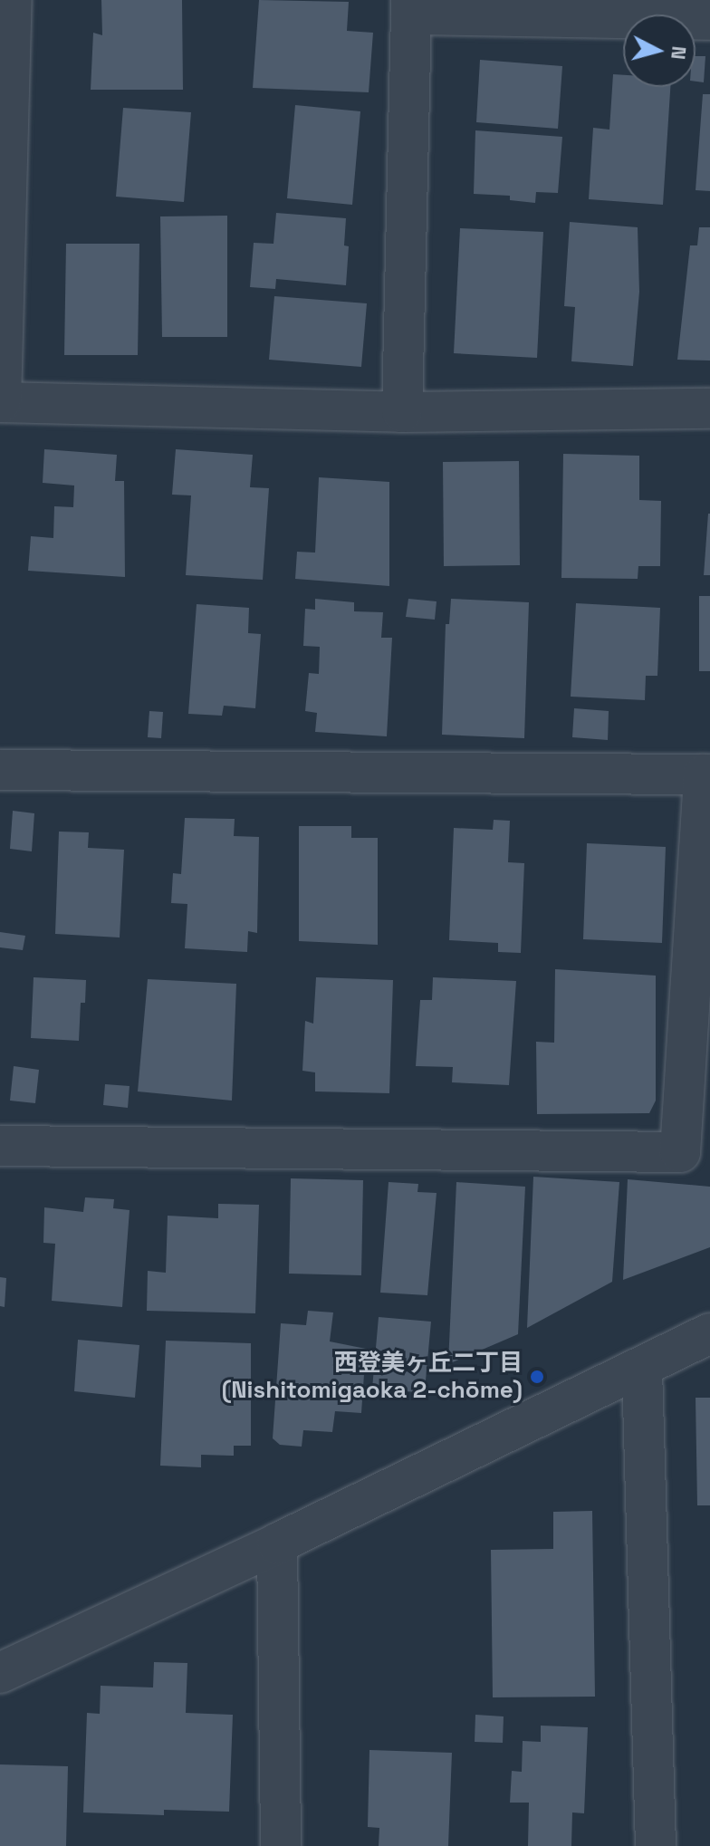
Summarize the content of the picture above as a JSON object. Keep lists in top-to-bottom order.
{
  "places": ["西登美ヶ丘二丁目 (Nishitomigaoka 2-chōme)"],
  "north": "right"
}
